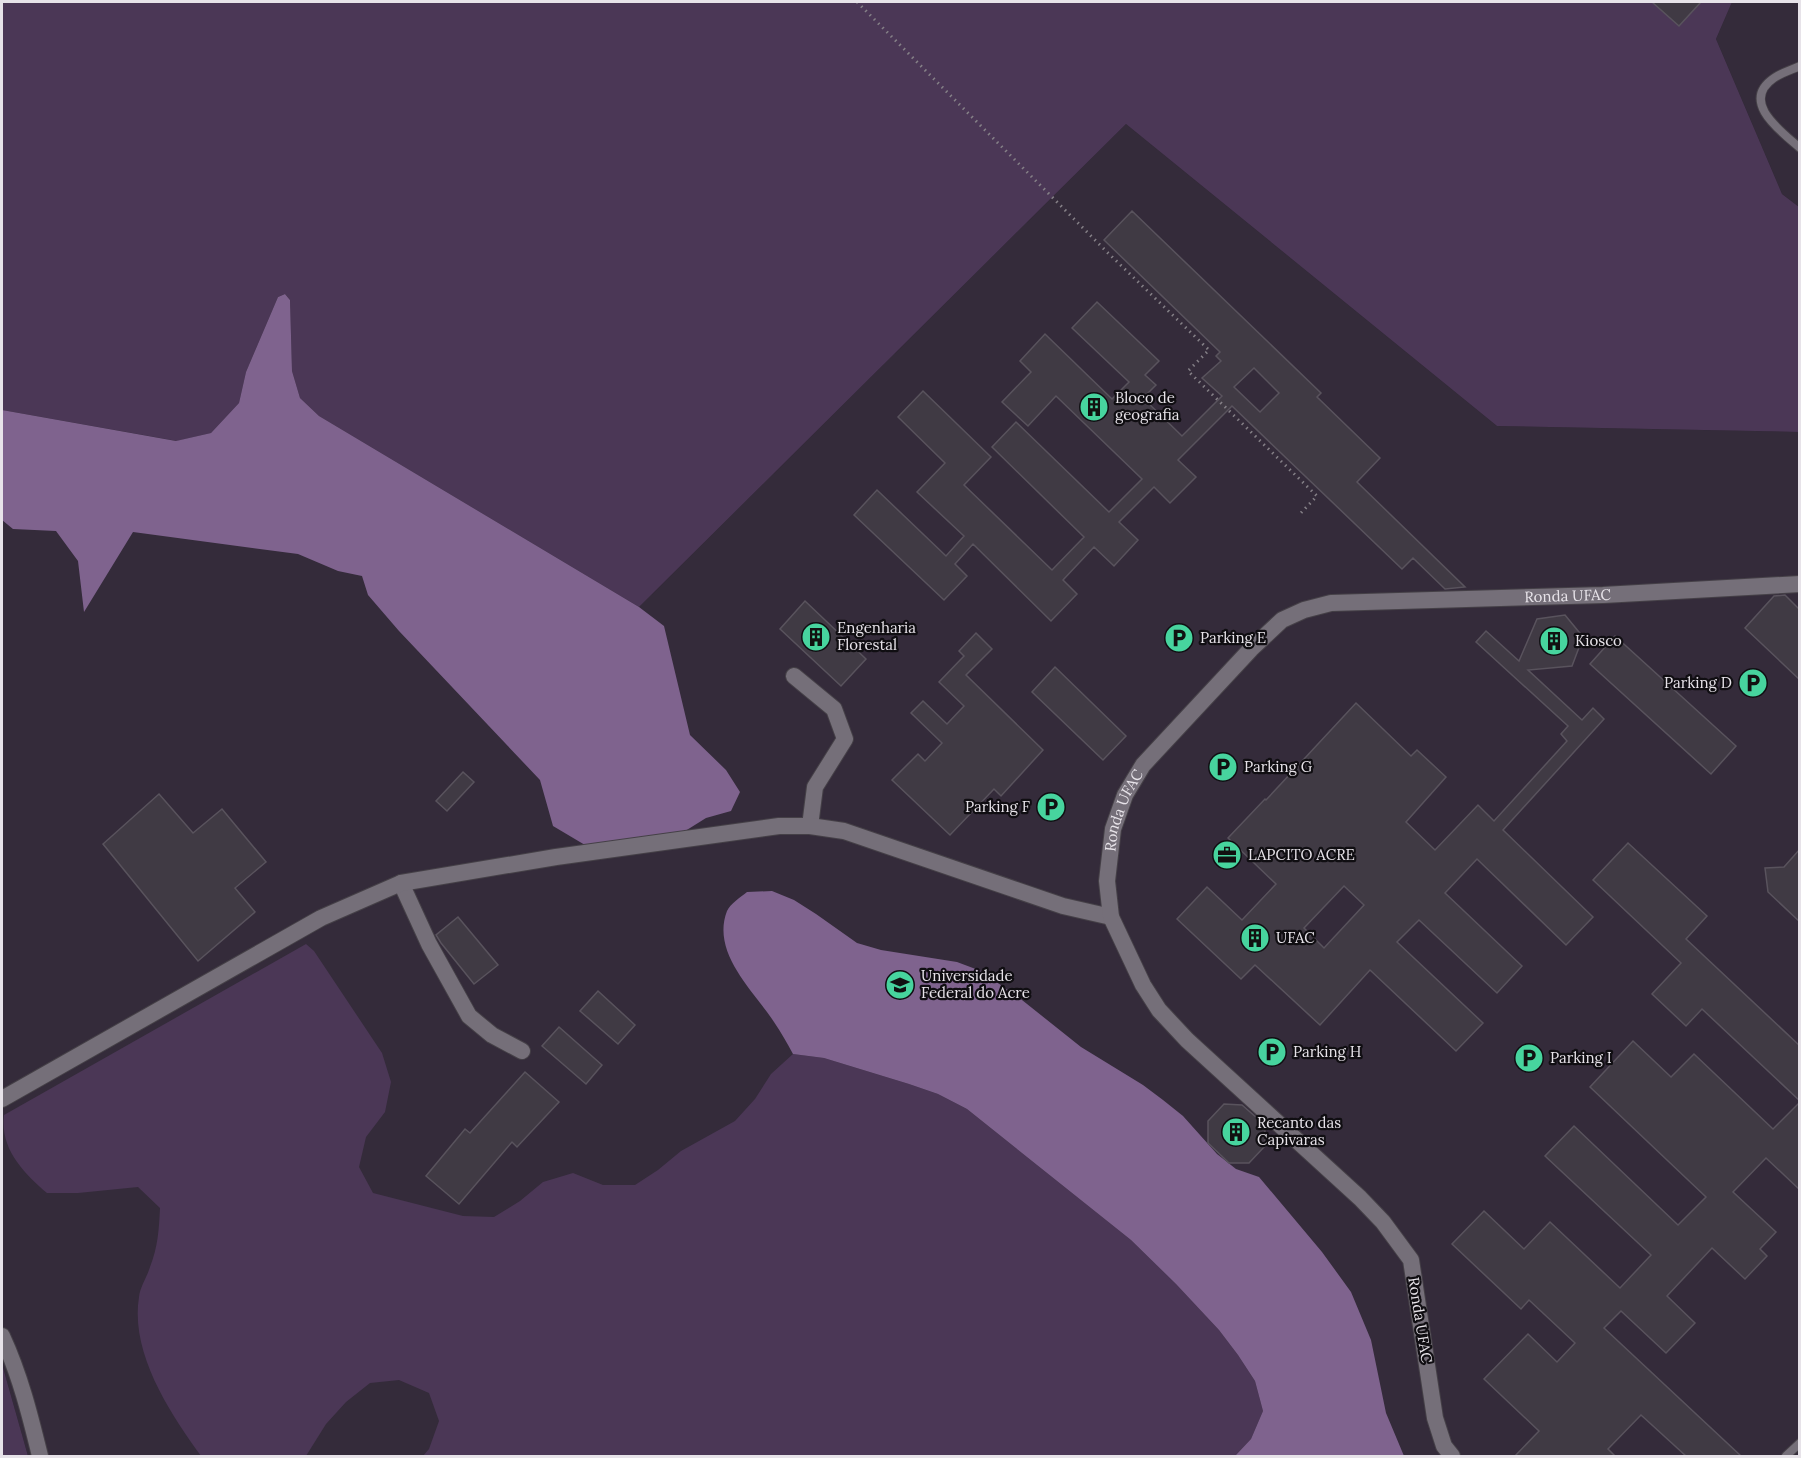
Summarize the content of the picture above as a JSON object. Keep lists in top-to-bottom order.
{
  "streets": {
    "street": ["Ronda UFAC"]
  },
  "places": {
    "building": [
      "Bloco de geografia",
      "Engenharia Florestal",
      "Kiosco",
      "UFAC",
      "Recanto das Capivaras"
    ],
    "parking": [
      "Parking E",
      "Parking D",
      "Parking G",
      "Parking F",
      "Parking H",
      "Parking I"
    ],
    "office": ["LAPCITO ACRE"],
    "school or university": ["Universidade Federal do Acre"]
  }
}
